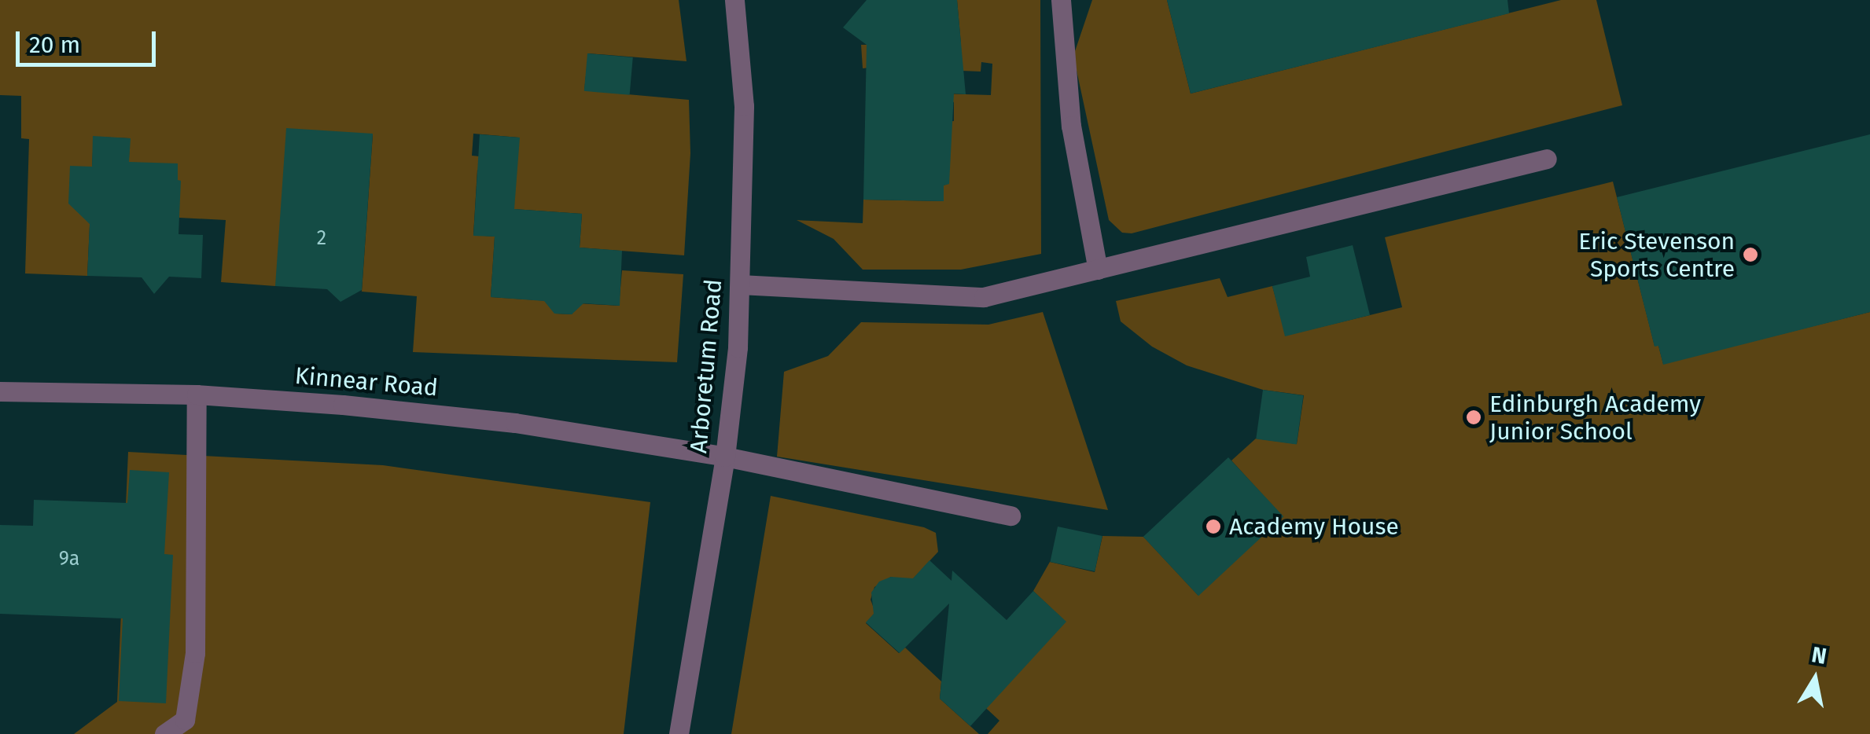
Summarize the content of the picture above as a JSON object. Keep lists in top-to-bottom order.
{
  "streets": {
    "street": ["Arboretum Road", "Kinnear Road"]
  },
  "crossings": [
    ["Arboretum Road", "Kinnear Road"]
  ],
  "places": ["Eric Stevenson Sports Centre", "Edinburgh Academy Junior School", "Academy House"],
  "house_numbers": ["2", "9a"],
  "scale_bar": "20 m",
  "north": "top"
}
